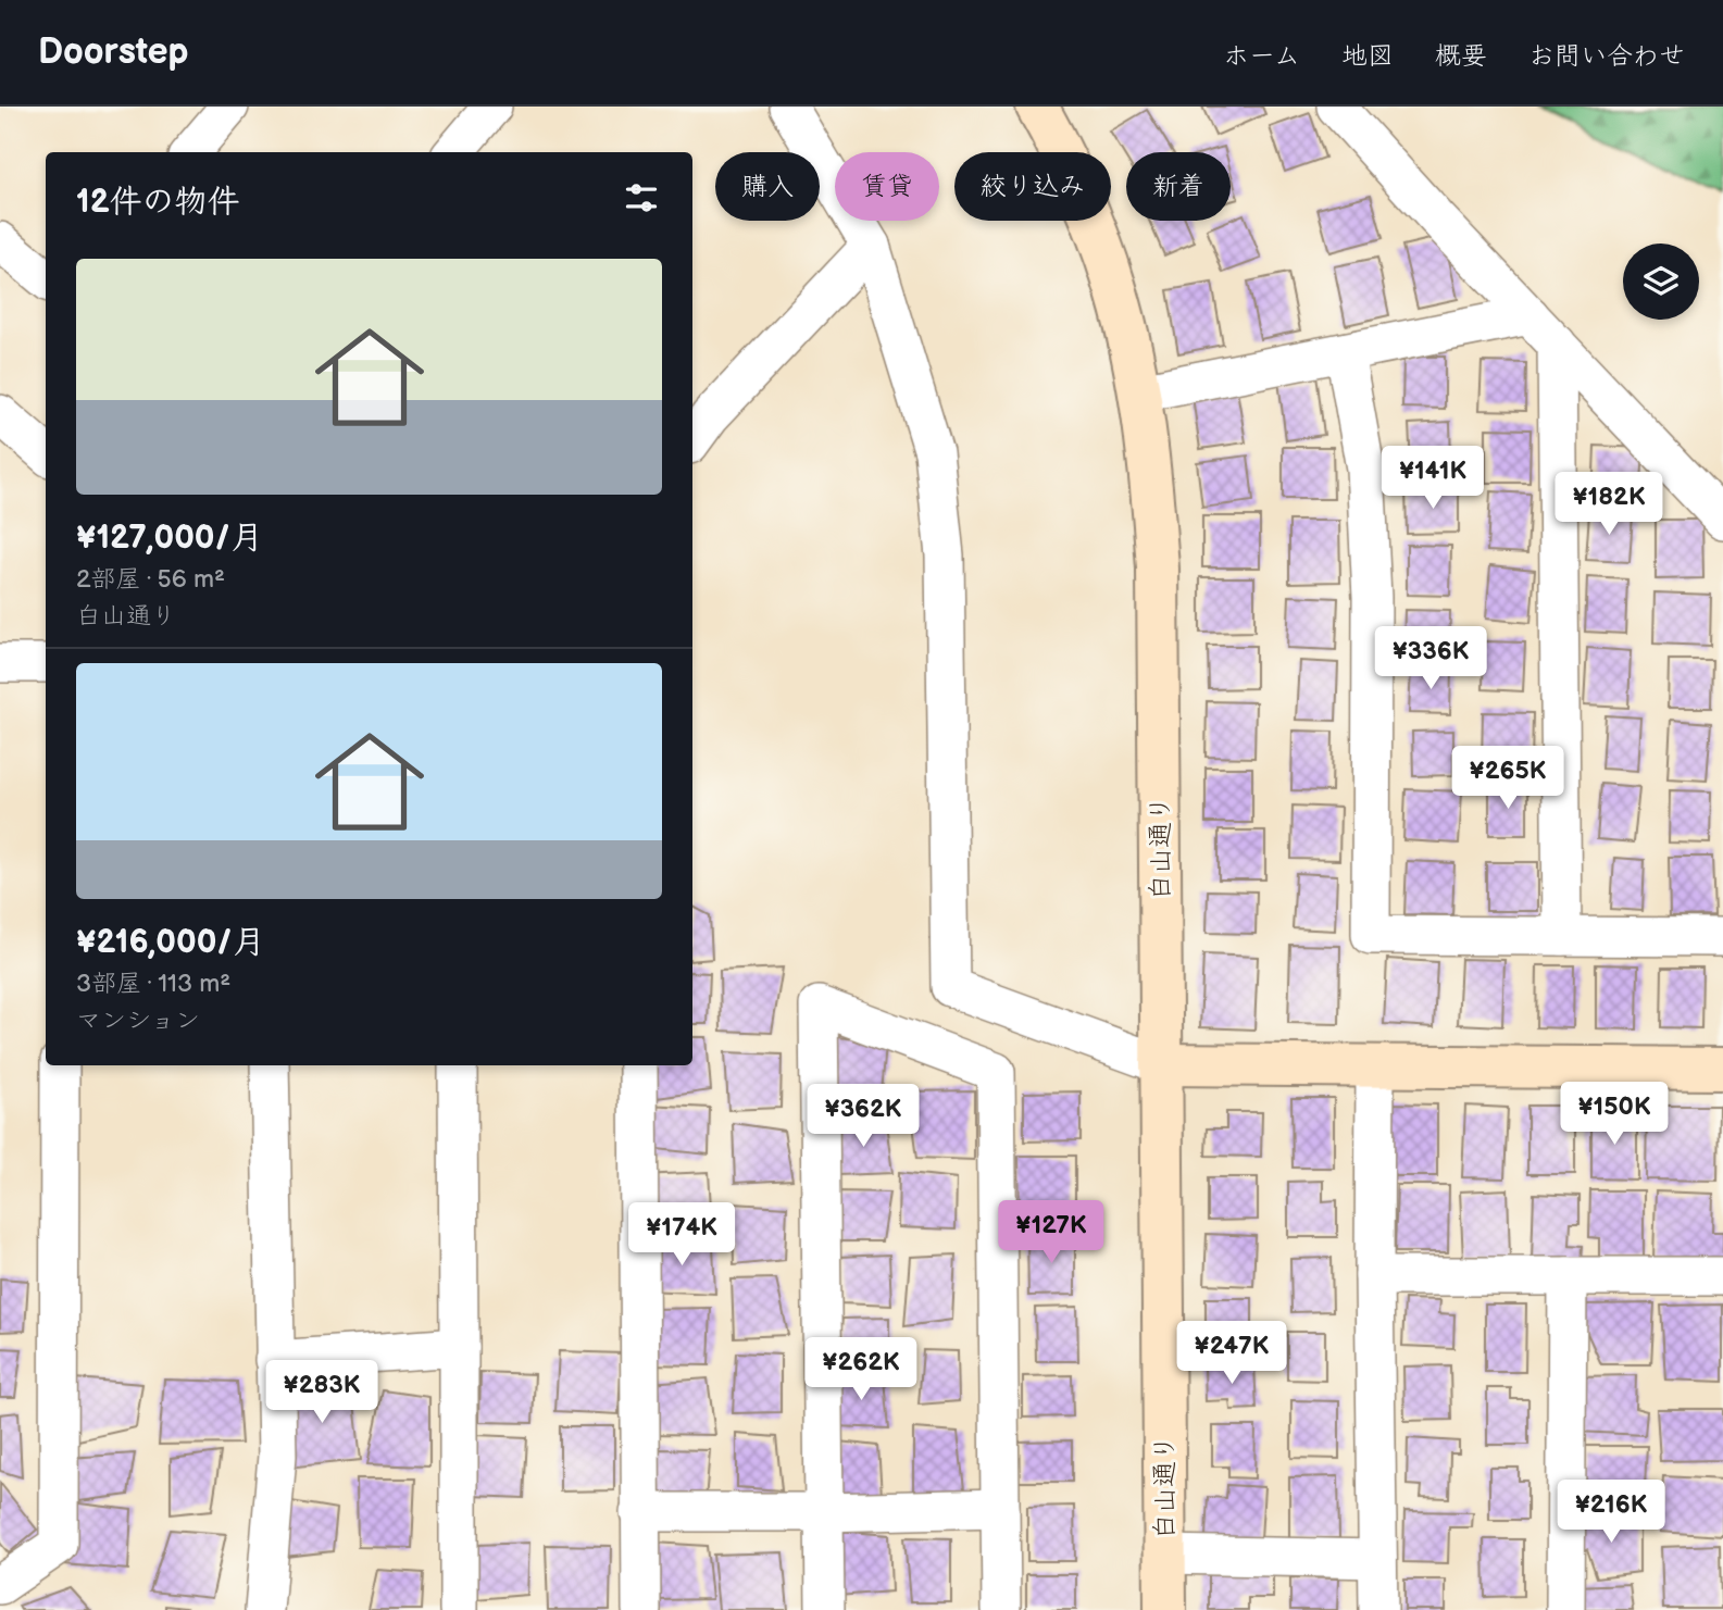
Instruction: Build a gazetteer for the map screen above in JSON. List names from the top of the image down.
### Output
{
  "streets": {
    "street": ["白山通り"]
  },
  "page": {
    "header": "Doorstep",
    "nav": [
      "ホーム",
      "地図",
      "概要",
      "お問い合わせ"
    ],
    "chip": [
      "購入",
      "賃貸",
      "絞り込み",
      "新着"
    ],
    "heading": "12件の物件",
    "list": [
      {
        "name": "¥127,000/月",
        "note": "2部屋 · 56 m² · 白山通り"
      },
      {
        "name": "¥216,000/月",
        "note": "3部屋 · 113 m² · マンション"
      }
    ],
    "price": [
      "¥141K",
      "¥182K",
      "¥336K",
      "¥265K",
      "¥150K",
      "¥362K",
      "¥127K",
      "¥174K",
      "¥247K",
      "¥262K",
      "¥283K",
      "¥216K"
    ]
  }
}
